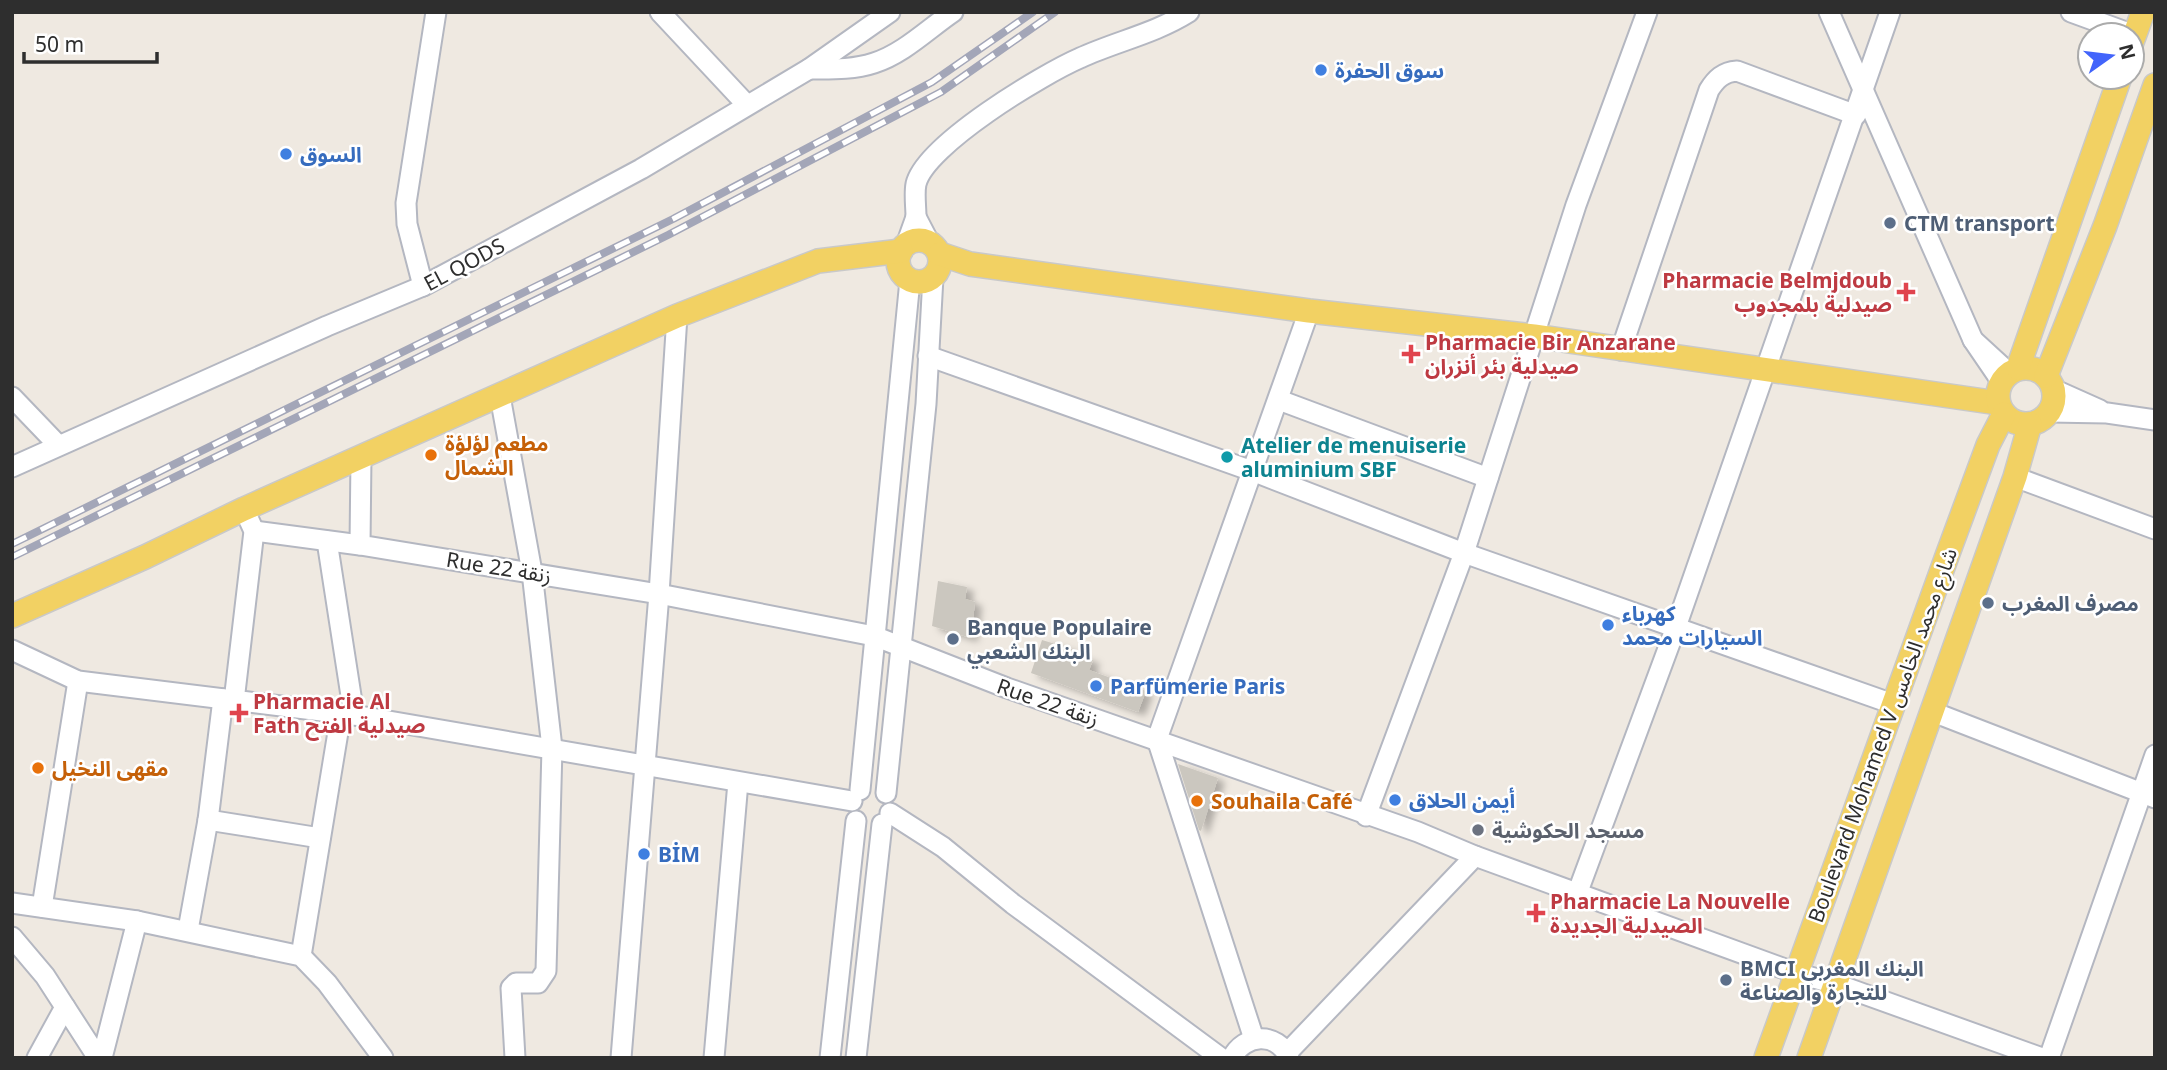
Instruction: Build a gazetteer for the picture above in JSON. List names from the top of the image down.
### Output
{
  "streets": {
    "main road": ["Boulevard Mohamed V شارع محمد الخامس"],
    "street": ["EL QODS", "Rue 22 زنقة"]
  },
  "crossings": [
    ["Rue 22 زنقة", "Boulevard Mohamed V شارع محمد الخامس"]
  ],
  "places": {
    "other": [
      "سوق الحفرة",
      "السوق",
      "CTM transport",
      "مطعم لؤلؤة الشمال",
      "Atelier de menuiserie aluminium SBF",
      "مصرف المغرب",
      "كهرباء السيارات محمد",
      "Banque Populaire البنك الشعبي",
      "Parfümerie Paris",
      "مقهى النخيل",
      "أيمن الحلاق",
      "Souhaila Café",
      "مسجد الحكوشية",
      "BİM",
      "BMCI البنك المغربي للتجارة والصناعة"
    ],
    "health": [
      "Pharmacie Belmjdoub صيدلية بلمجدوب",
      "Pharmacie Bir Anzarane صيدلية بئر أنزران",
      "Pharmacie Al Fath صيدلية الفتح",
      "Pharmacie La Nouvelle الصيدلية الجديدة"
    ]
  },
  "scale_bar": "50 m",
  "north": "right"
}
